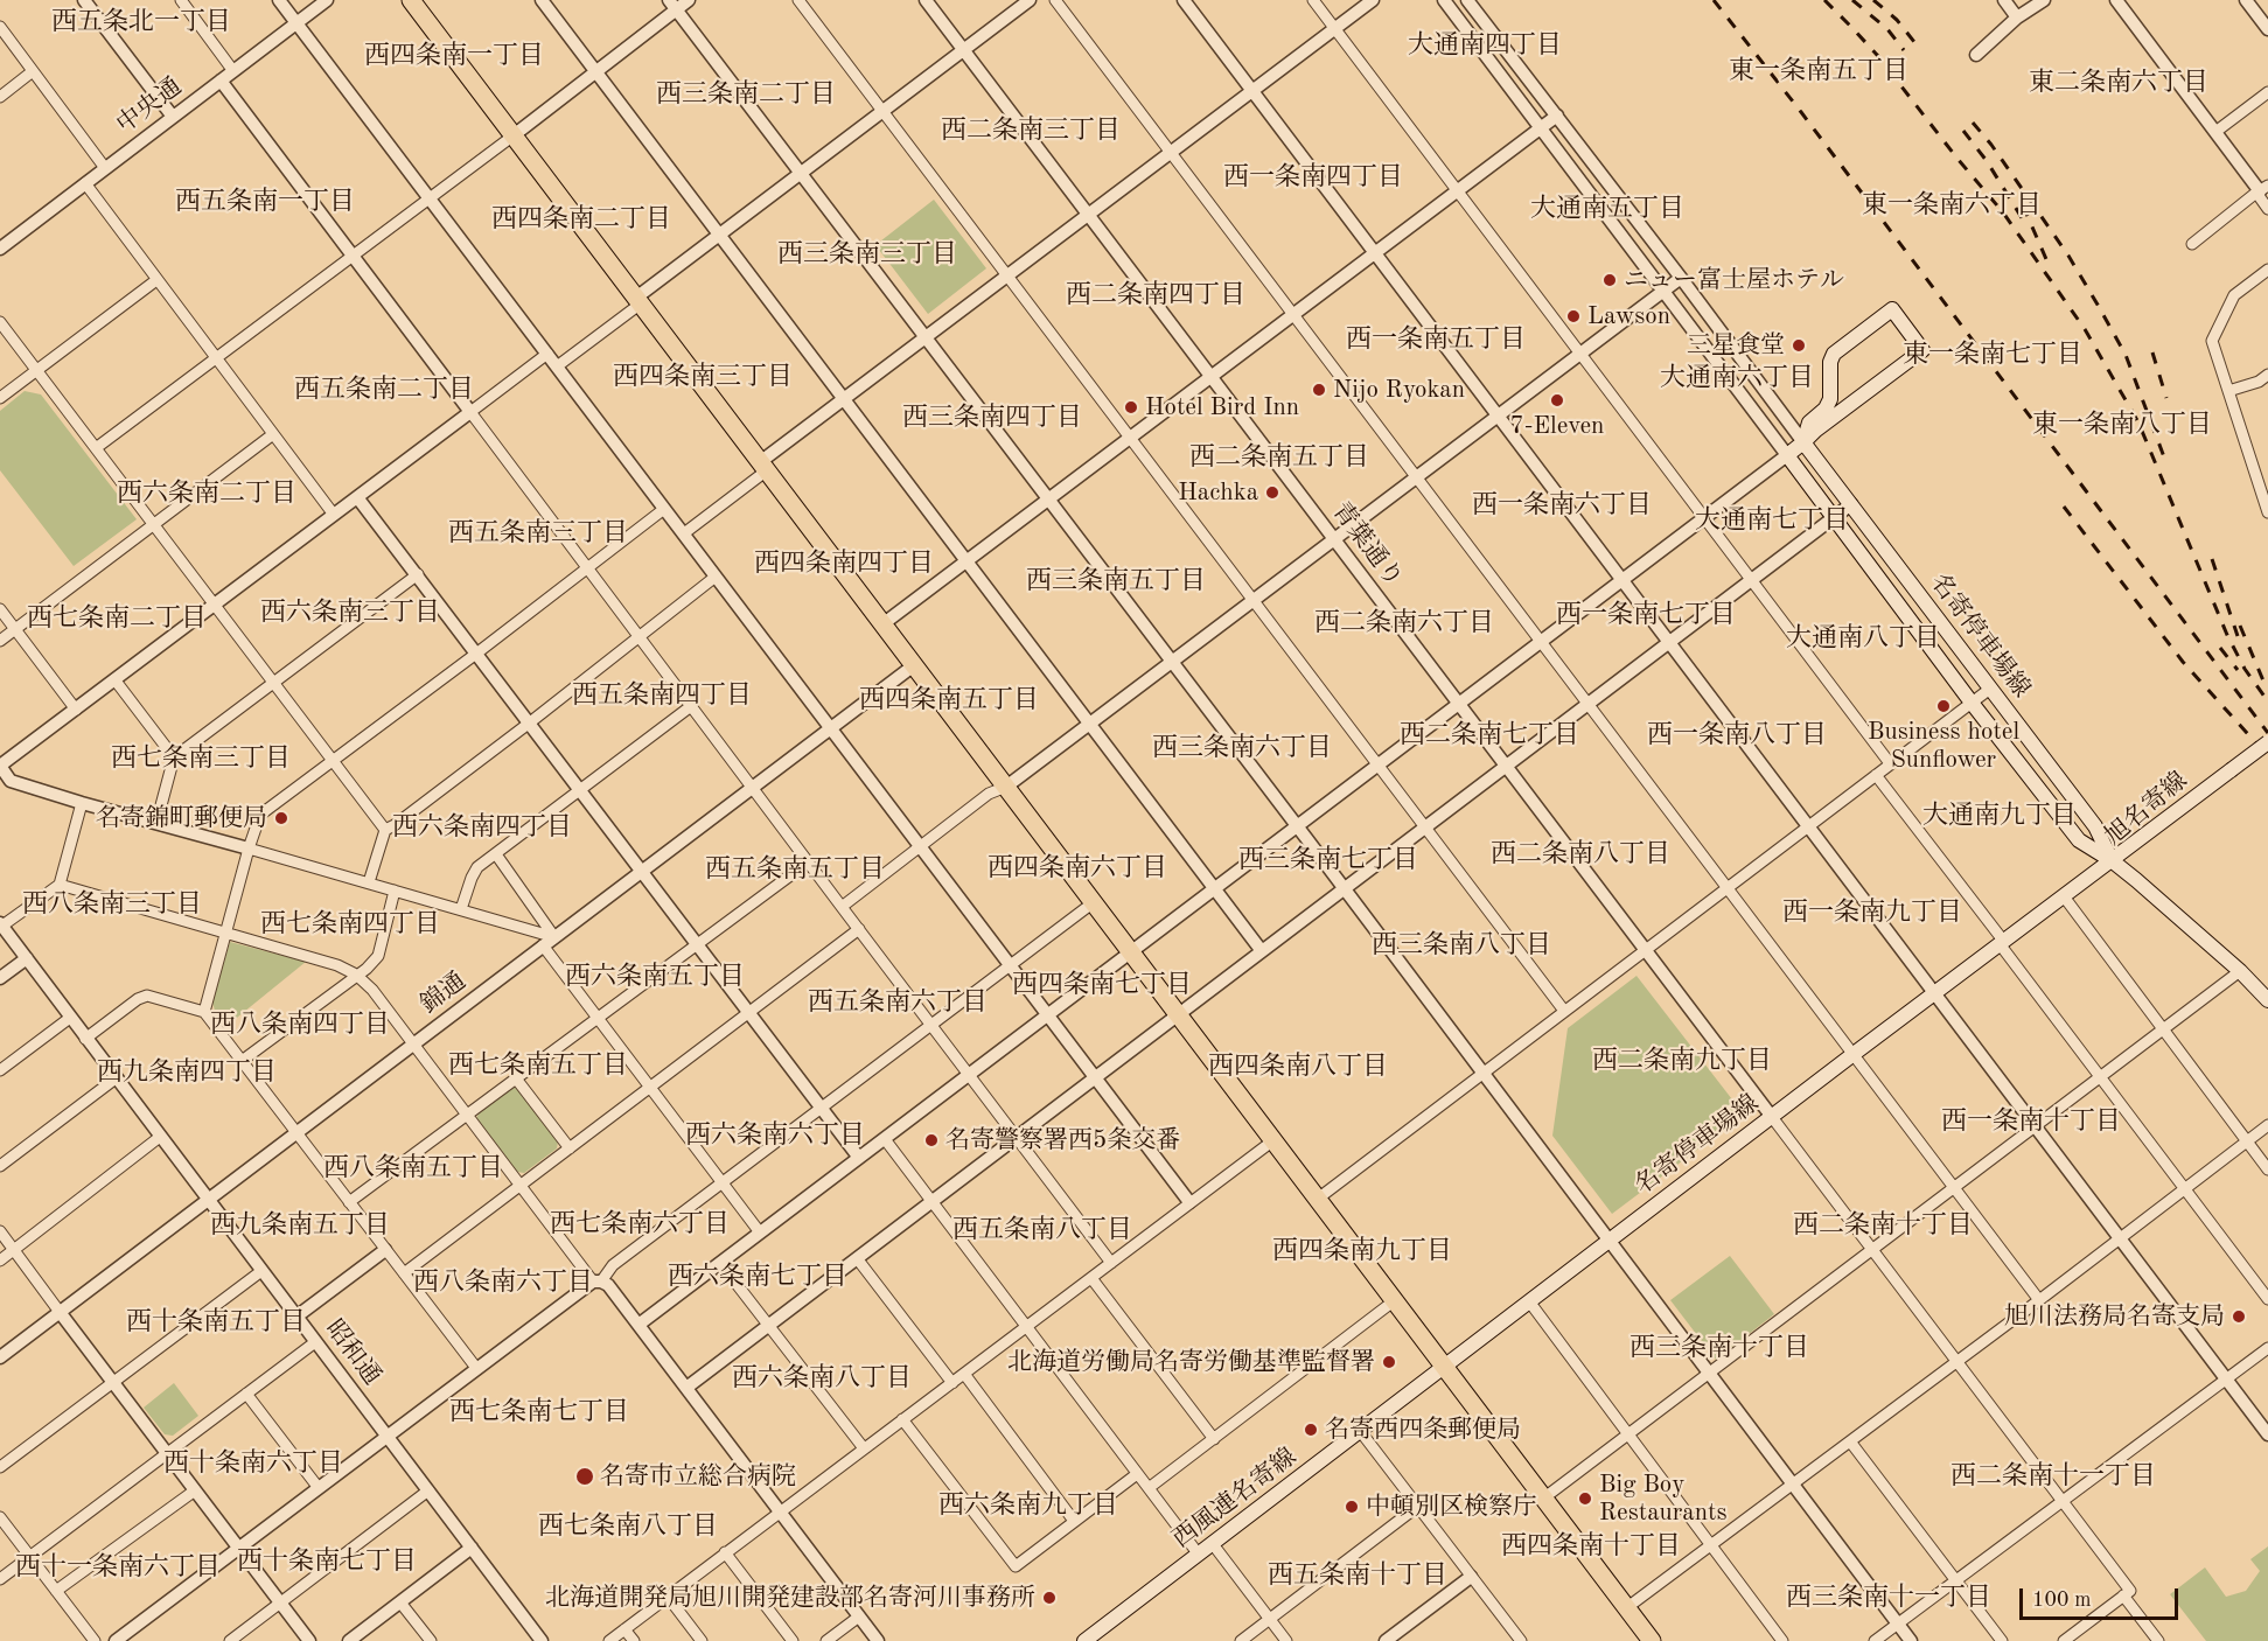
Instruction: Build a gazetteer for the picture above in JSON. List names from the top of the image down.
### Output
{
  "streets": {
    "main road": ["名寄停車場線", "旭名寄線", "西風連名寄線"],
    "street": [
      "中央通",
      "青葉通り",
      "錦通",
      "昭和通"
    ]
  },
  "crossings": [
    ["青葉通り", "名寄停車場線"],
    ["名寄停車場線", "旭名寄線"],
    ["名寄停車場線", "西風連名寄線"],
    ["錦通", "昭和通"]
  ],
  "districts": [
    "西五条北一丁目",
    "大通南四丁目",
    "西四条南一丁目",
    "東一条南五丁目",
    "東二条南六丁目",
    "西三条南二丁目",
    "西二条南三丁目",
    "西一条南四丁目",
    "西五条南一丁目",
    "東一条南六丁目",
    "大通南五丁目",
    "西四条南二丁目",
    "西三条南三丁目",
    "西二条南四丁目",
    "西一条南五丁目",
    "東一条南七丁目",
    "西四条南三丁目",
    "大通南六丁目",
    "西五条南二丁目",
    "西三条南四丁目",
    "東一条南八丁目",
    "西二条南五丁目",
    "西六条南二丁目",
    "西一条南六丁目",
    "大通南七丁目",
    "西五条南三丁目",
    "西四条南四丁目",
    "西三条南五丁目",
    "西六条南三丁目",
    "西一条南七丁目",
    "西七条南二丁目",
    "西二条南六丁目",
    "大通南八丁目",
    "西五条南四丁目",
    "西四条南五丁目",
    "西二条南七丁目",
    "西一条南八丁目",
    "西三条南六丁目",
    "西七条南三丁目",
    "大通南九丁目",
    "西六条南四丁目",
    "西二条南八丁目",
    "西三条南七丁目",
    "西四条南六丁目",
    "西五条南五丁目",
    "西八条南三丁目",
    "西一条南九丁目",
    "西七条南四丁目",
    "西三条南八丁目",
    "西六条南五丁目",
    "西四条南七丁目",
    "西五条南六丁目",
    "西八条南四丁目",
    "西二条南九丁目",
    "西七条南五丁目",
    "西四条南八丁目",
    "西九条南四丁目",
    "西一条南十丁目",
    "西六条南六丁目",
    "西八条南五丁目",
    "西七条南六丁目",
    "西九条南五丁目",
    "西二条南十丁目",
    "西五条南八丁目",
    "西四条南九丁目",
    "西六条南七丁目",
    "西八条南六丁目",
    "西十条南五丁目",
    "西三条南十丁目",
    "西六条南八丁目",
    "西七条南七丁目",
    "西十条南六丁目",
    "西二条南十一丁目",
    "西六条南九丁目",
    "西七条南八丁目",
    "西四条南十丁目",
    "西十条南七丁目",
    "西十一条南六丁目",
    "西五条南十丁目",
    "西三条南十一丁目"
  ],
  "places": [
    "ニュー富士屋ホテル",
    "Lawson",
    "三星食堂",
    "Nijo Ryokan",
    "7-Eleven",
    "Hotel Bird Inn",
    "Hachka",
    "Business hotel Sunflower",
    "名寄錦町郵便局",
    "名寄警察署西5条交番",
    "旭川法務局名寄支局",
    "北海道労働局名寄労働基準監督署",
    "名寄西四条郵便局",
    "名寄市立総合病院",
    "Big Boy Restaurants",
    "中頓別区検察庁",
    "北海道開発局旭川開発建設部名寄河川事務所"
  ],
  "scale_bar": "100 m"
}
